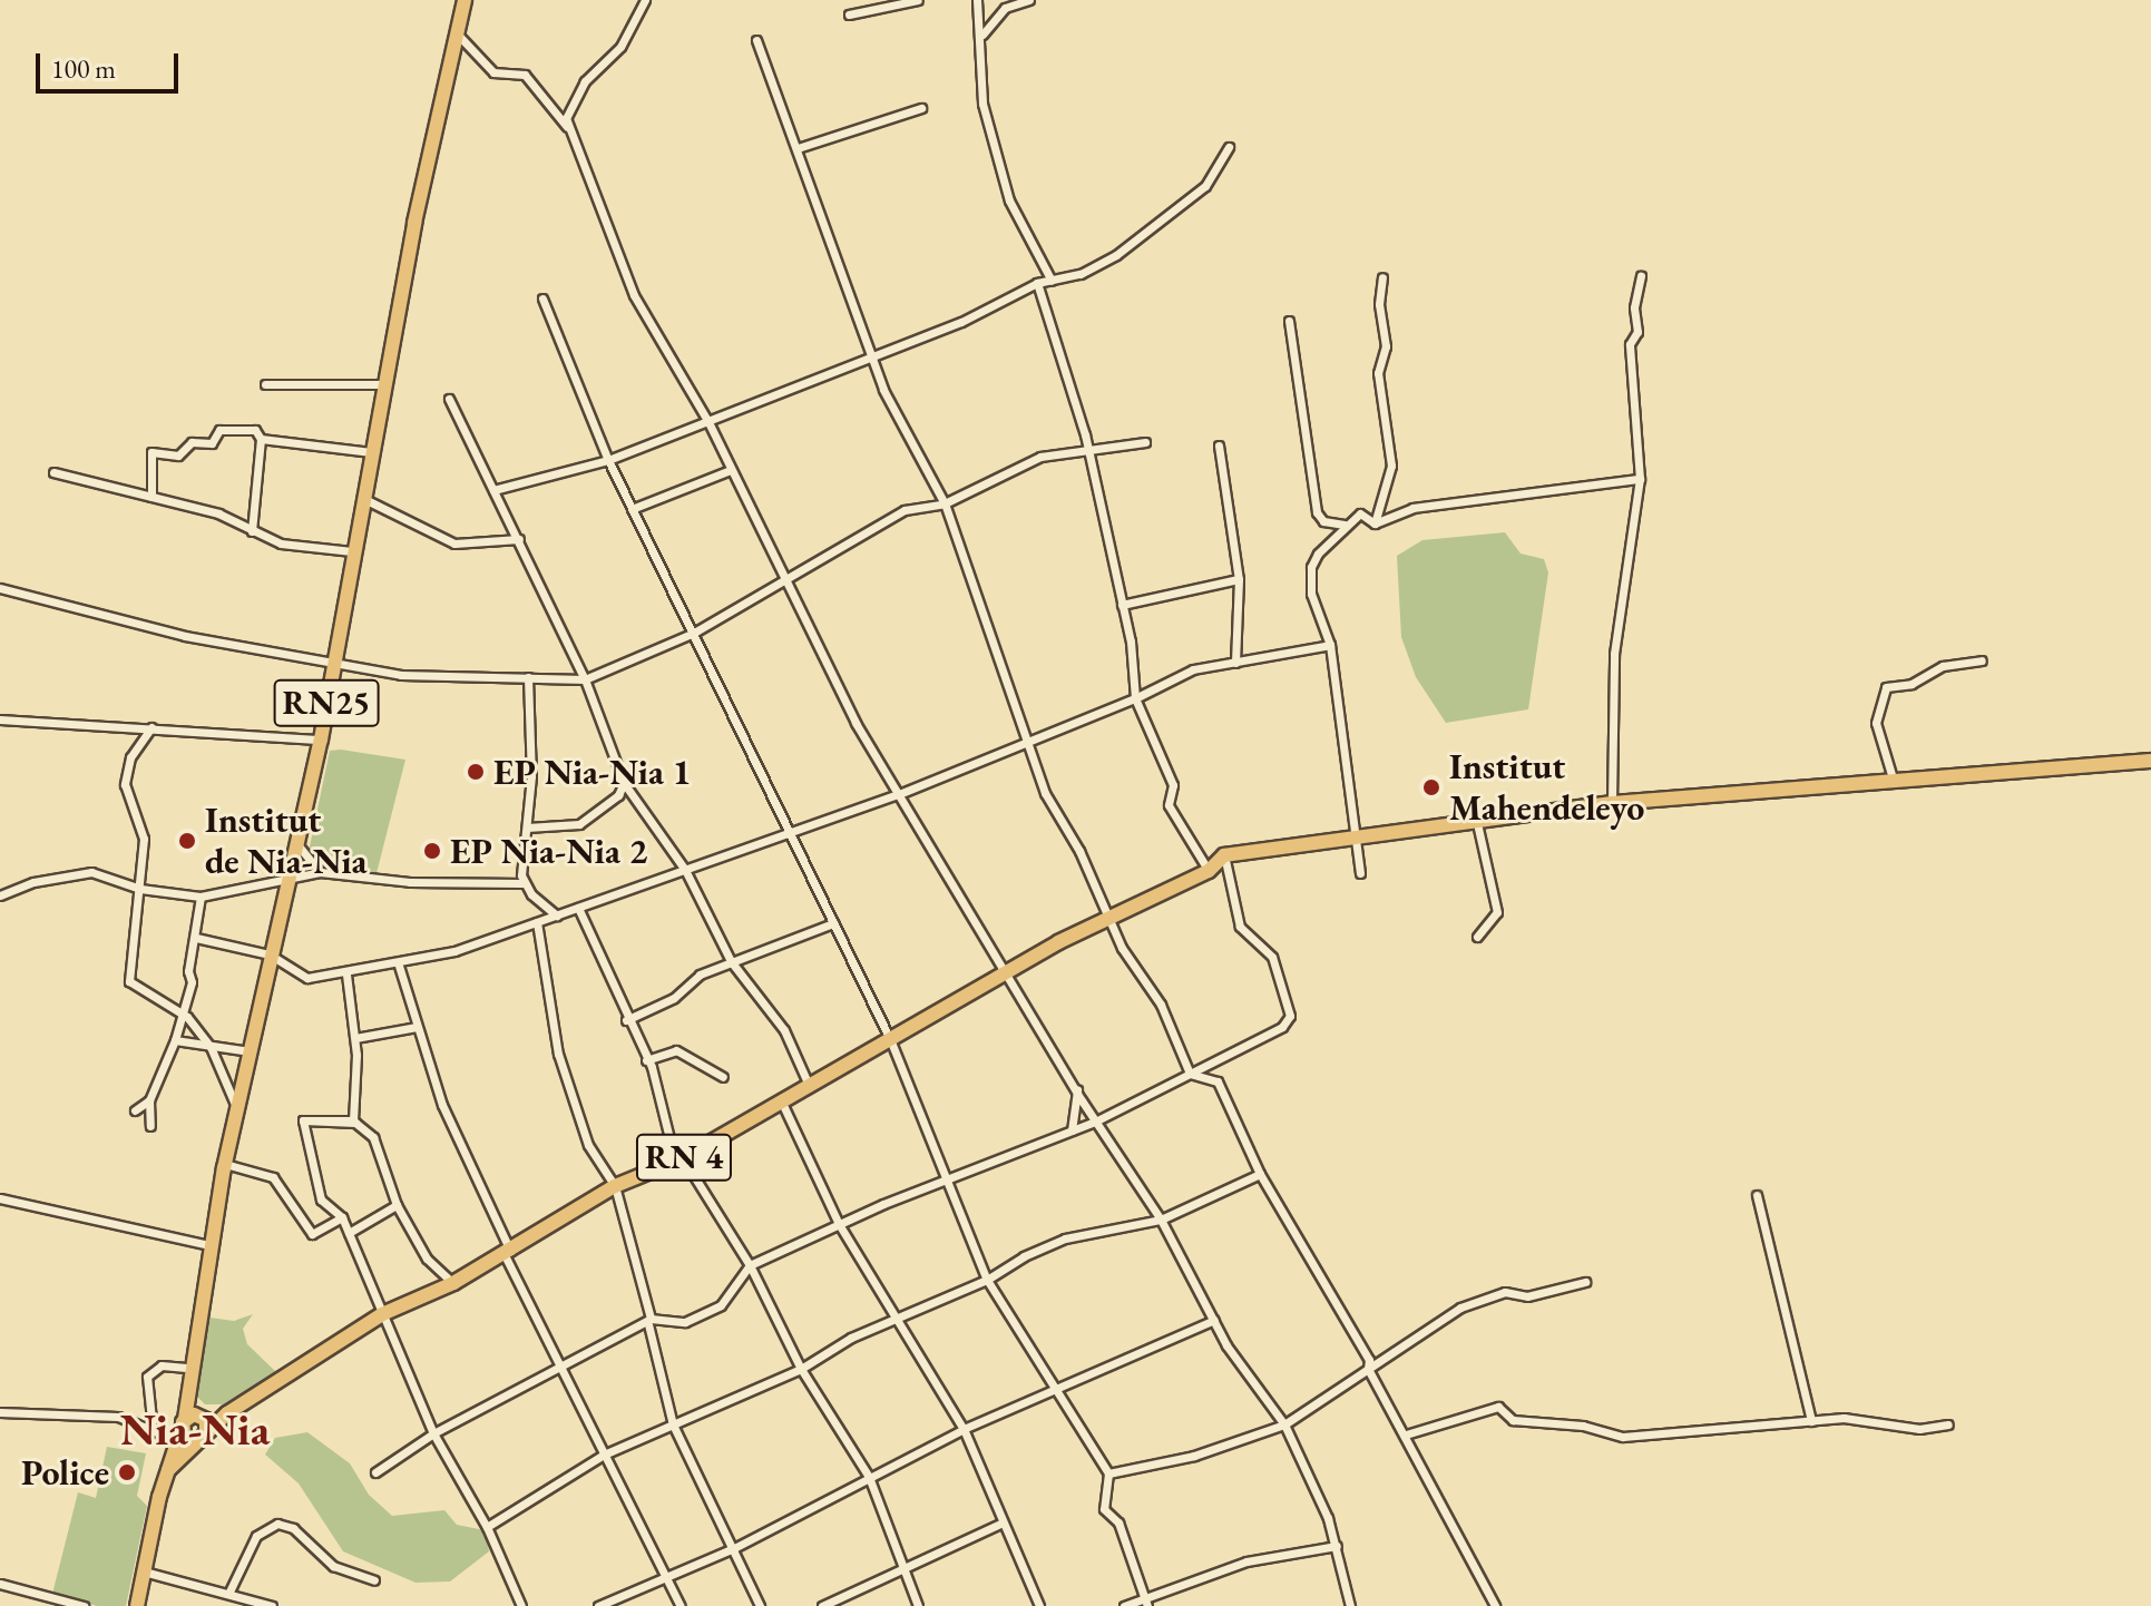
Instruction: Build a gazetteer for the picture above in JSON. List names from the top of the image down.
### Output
{
  "streets": {
    "main road": ["RN25", "RN 4"]
  },
  "districts": ["Nia-Nia"],
  "places": [
    "EP Nia-Nia 1",
    "Institut Mahendeleyo",
    "Institut de Nia-Nia",
    "EP Nia-Nia 2",
    "Police"
  ],
  "scale_bar": "100 m"
}
